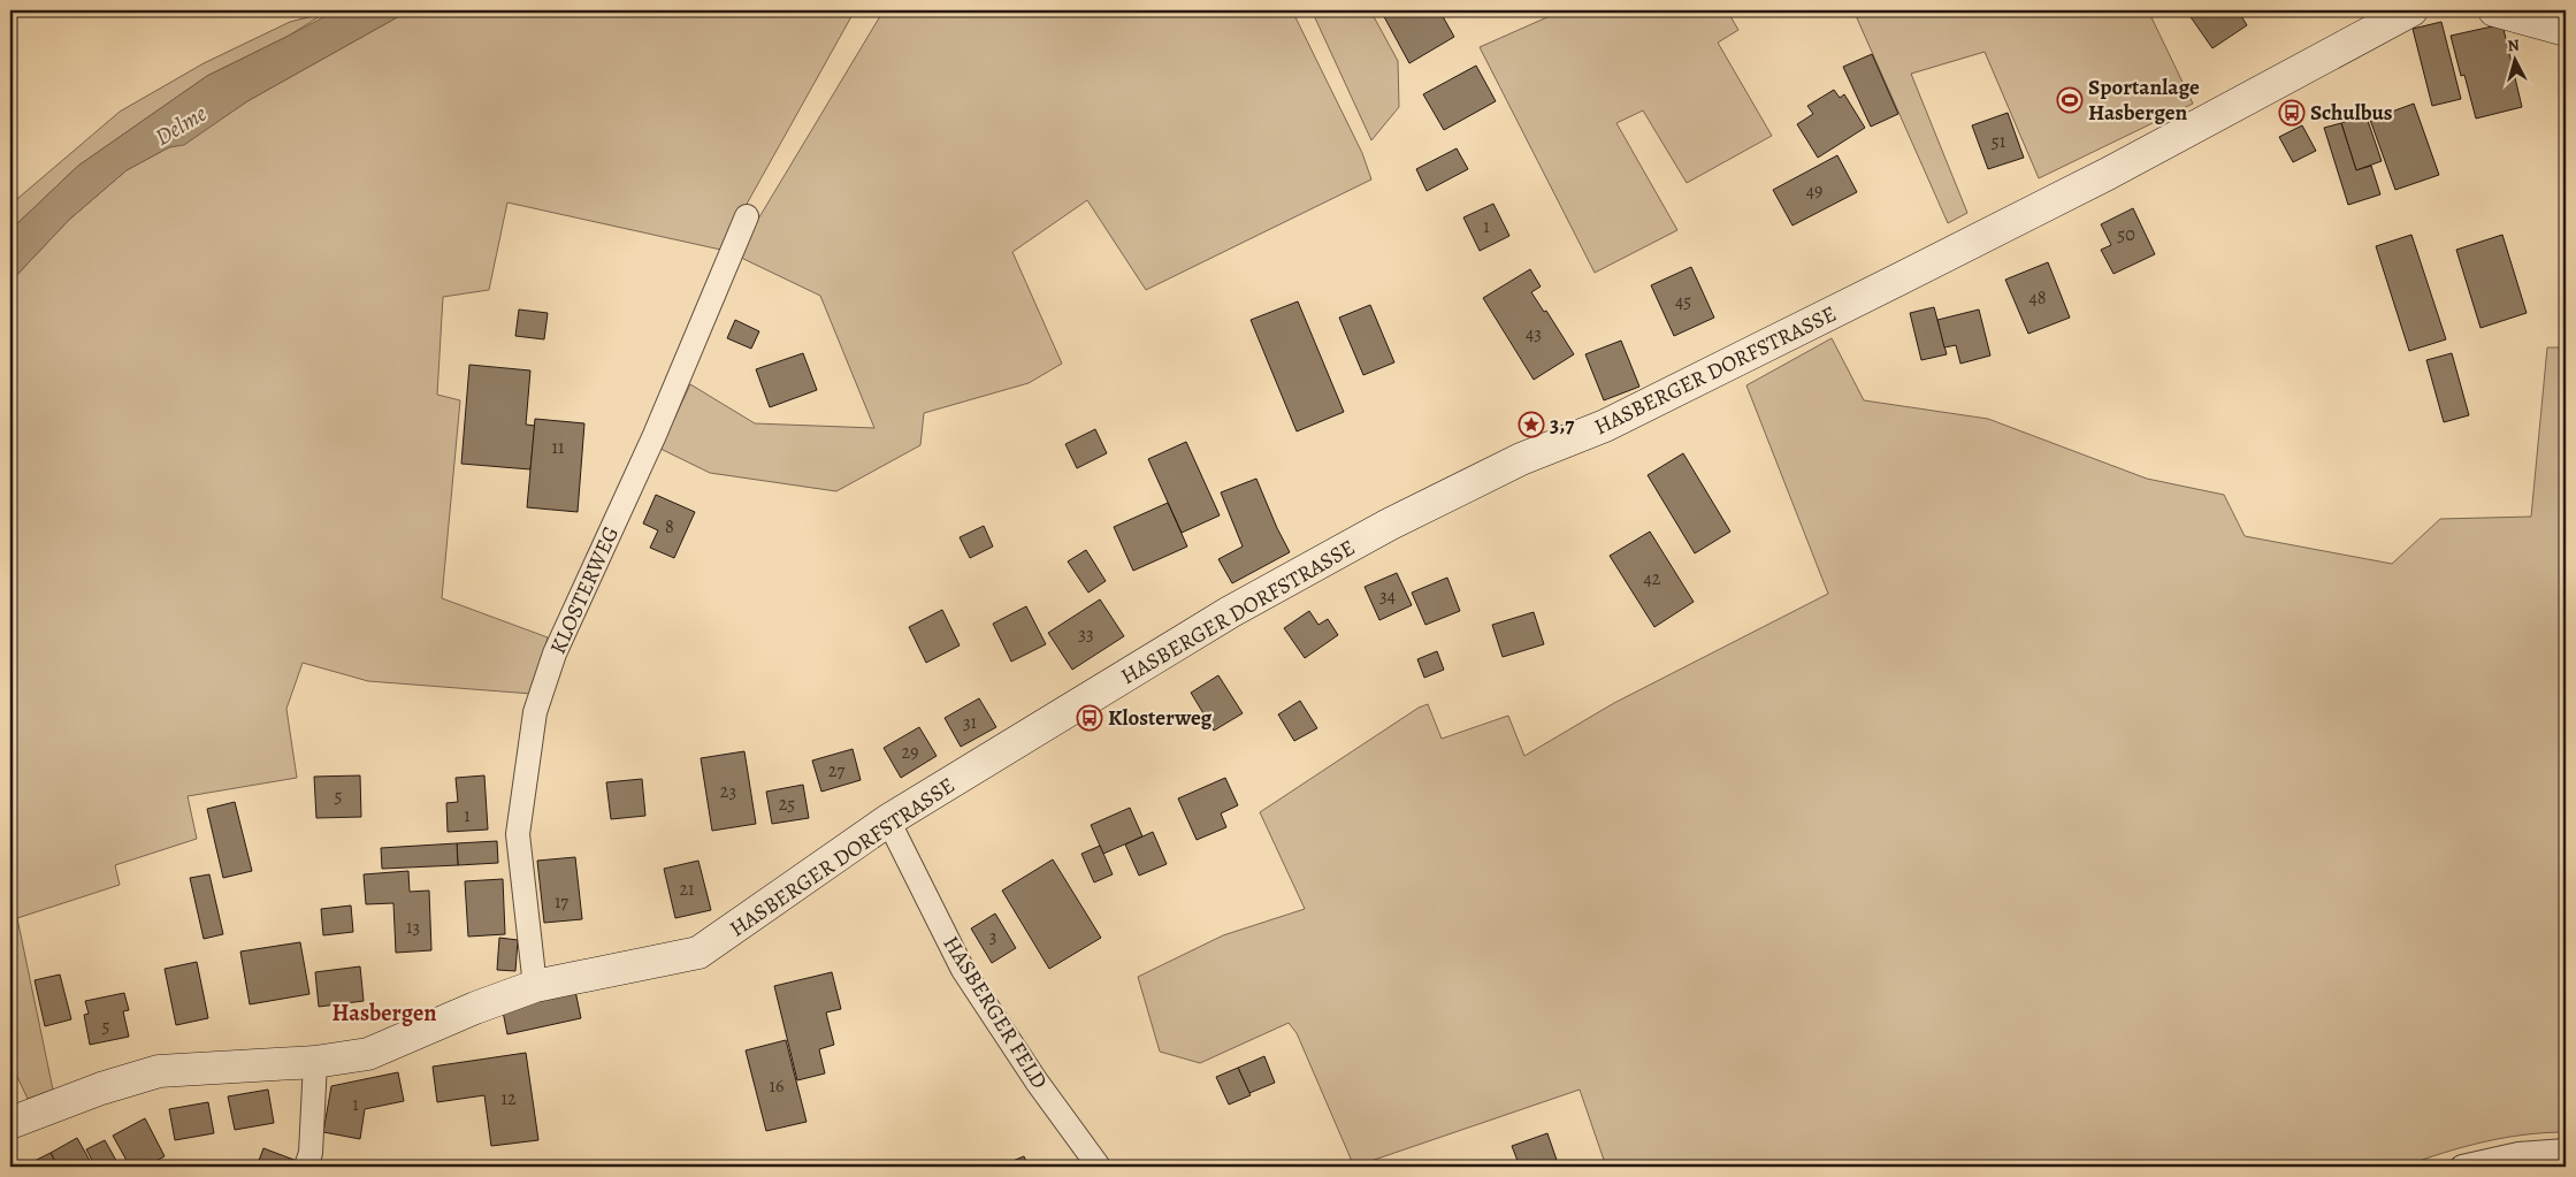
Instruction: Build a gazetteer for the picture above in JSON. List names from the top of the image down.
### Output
{
  "streets": {
    "street": ["HASBERGER DORFSTRASSE", "KLOSTERWEG", "HASBERGER FELD"]
  },
  "crossings": [
    ["HASBERGER DORFSTRASSE", "KLOSTERWEG"],
    ["HASBERGER DORFSTRASSE", "HASBERGER FELD"]
  ],
  "districts": ["Hasbergen"],
  "water": ["Delme"],
  "places": {
    "sports": ["Sportanlage Hasbergen"],
    "bus stop": ["Schulbus", "Klosterweg"],
    "place": ["3,7"]
  },
  "house_numbers": [
    "51",
    "49",
    "1",
    "50",
    "48",
    "45",
    "43",
    "11",
    "8",
    "42",
    "34",
    "33",
    "31",
    "29",
    "27",
    "23",
    "5",
    "25",
    "1",
    "21",
    "17",
    "13",
    "3",
    "5",
    "16",
    "12",
    "1"
  ],
  "north": "top"
}
